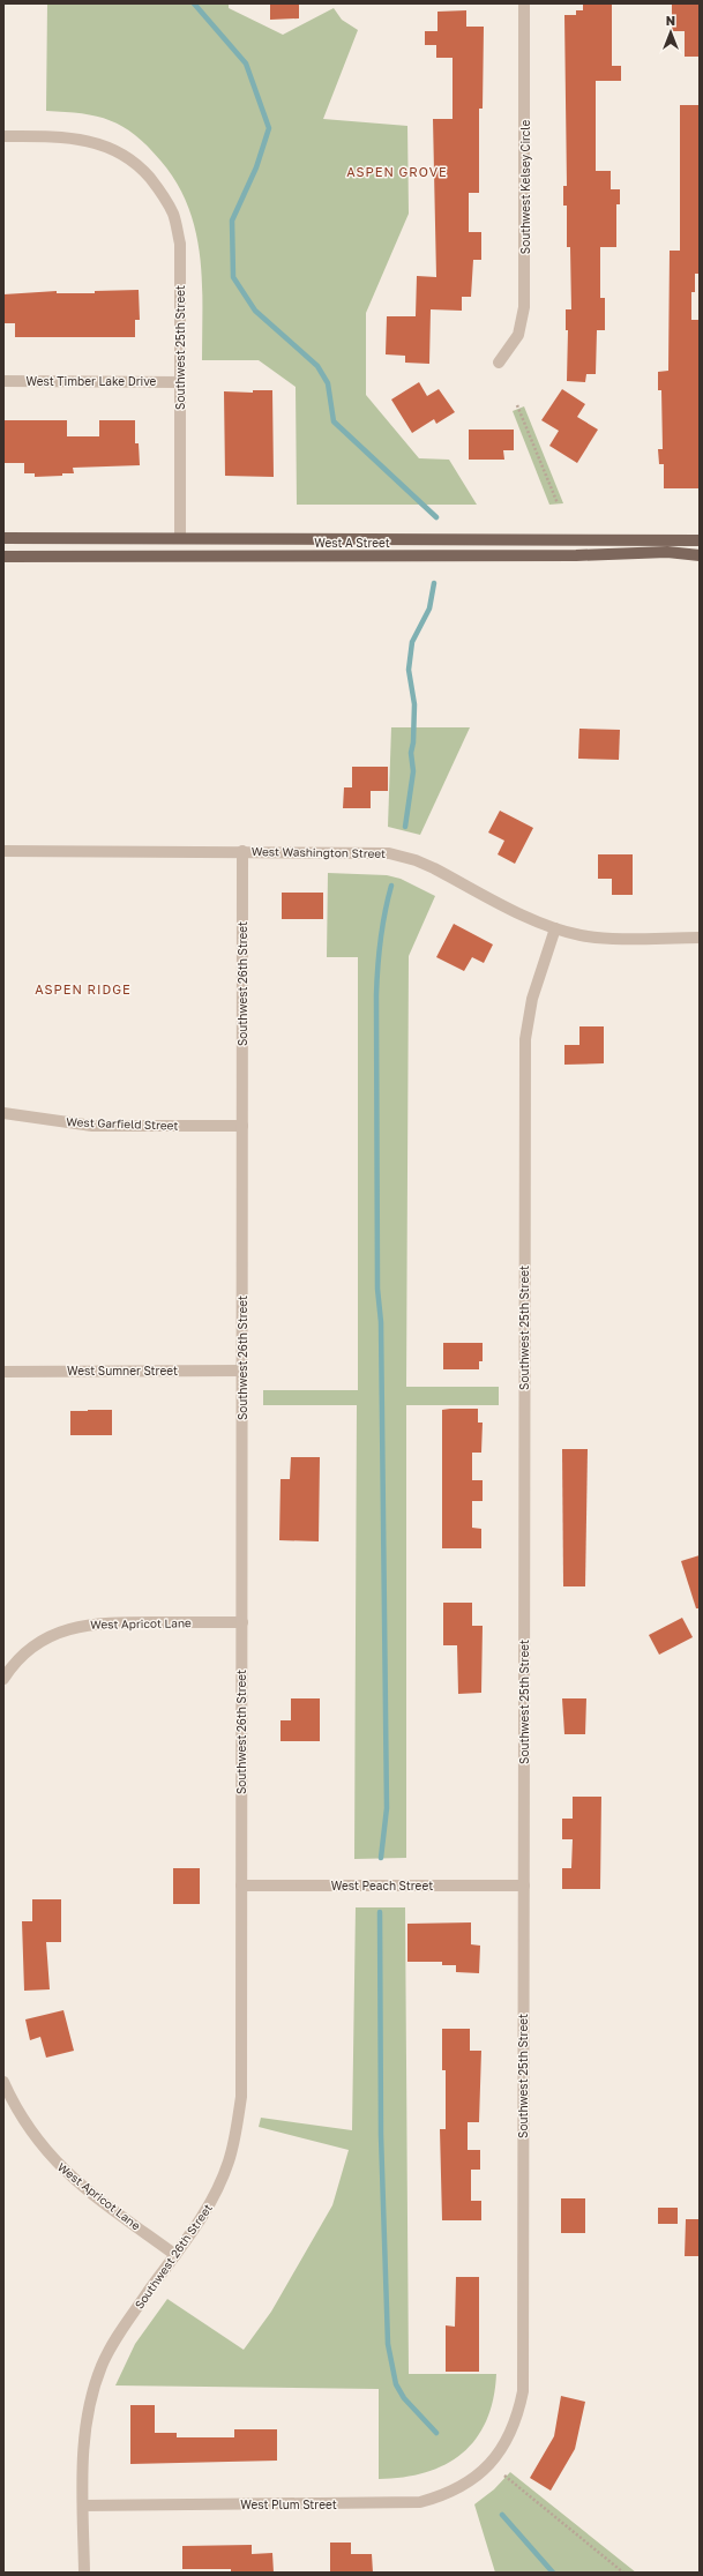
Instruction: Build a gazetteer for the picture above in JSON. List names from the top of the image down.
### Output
{
  "streets": {
    "main road": ["West A Street"],
    "street": [
      "Southwest Kelsey Circle",
      "Southwest 25th Street",
      "West Timber Lake Drive",
      "West Washington Street",
      "Southwest 26th Street",
      "West Garfield Street",
      "West Sumner Street",
      "West Apricot Lane",
      "West Peach Street",
      "West Plum Street"
    ]
  },
  "crossings": [
    ["Southwest 25th Street", "West Timber Lake Drive"],
    ["Southwest 25th Street", "West A Street"],
    ["Southwest 25th Street", "West Washington Street"],
    ["Southwest 25th Street", "West Peach Street"],
    ["Southwest 25th Street", "West Plum Street"],
    ["West Washington Street", "Southwest 26th Street"],
    ["Southwest 26th Street", "West Garfield Street"],
    ["Southwest 26th Street", "West Sumner Street"],
    ["Southwest 26th Street", "West Apricot Lane"],
    ["Southwest 26th Street", "West Peach Street"],
    ["Southwest 26th Street", "West Plum Street"]
  ],
  "districts": ["ASPEN GROVE", "ASPEN RIDGE"],
  "north": "top"
}
